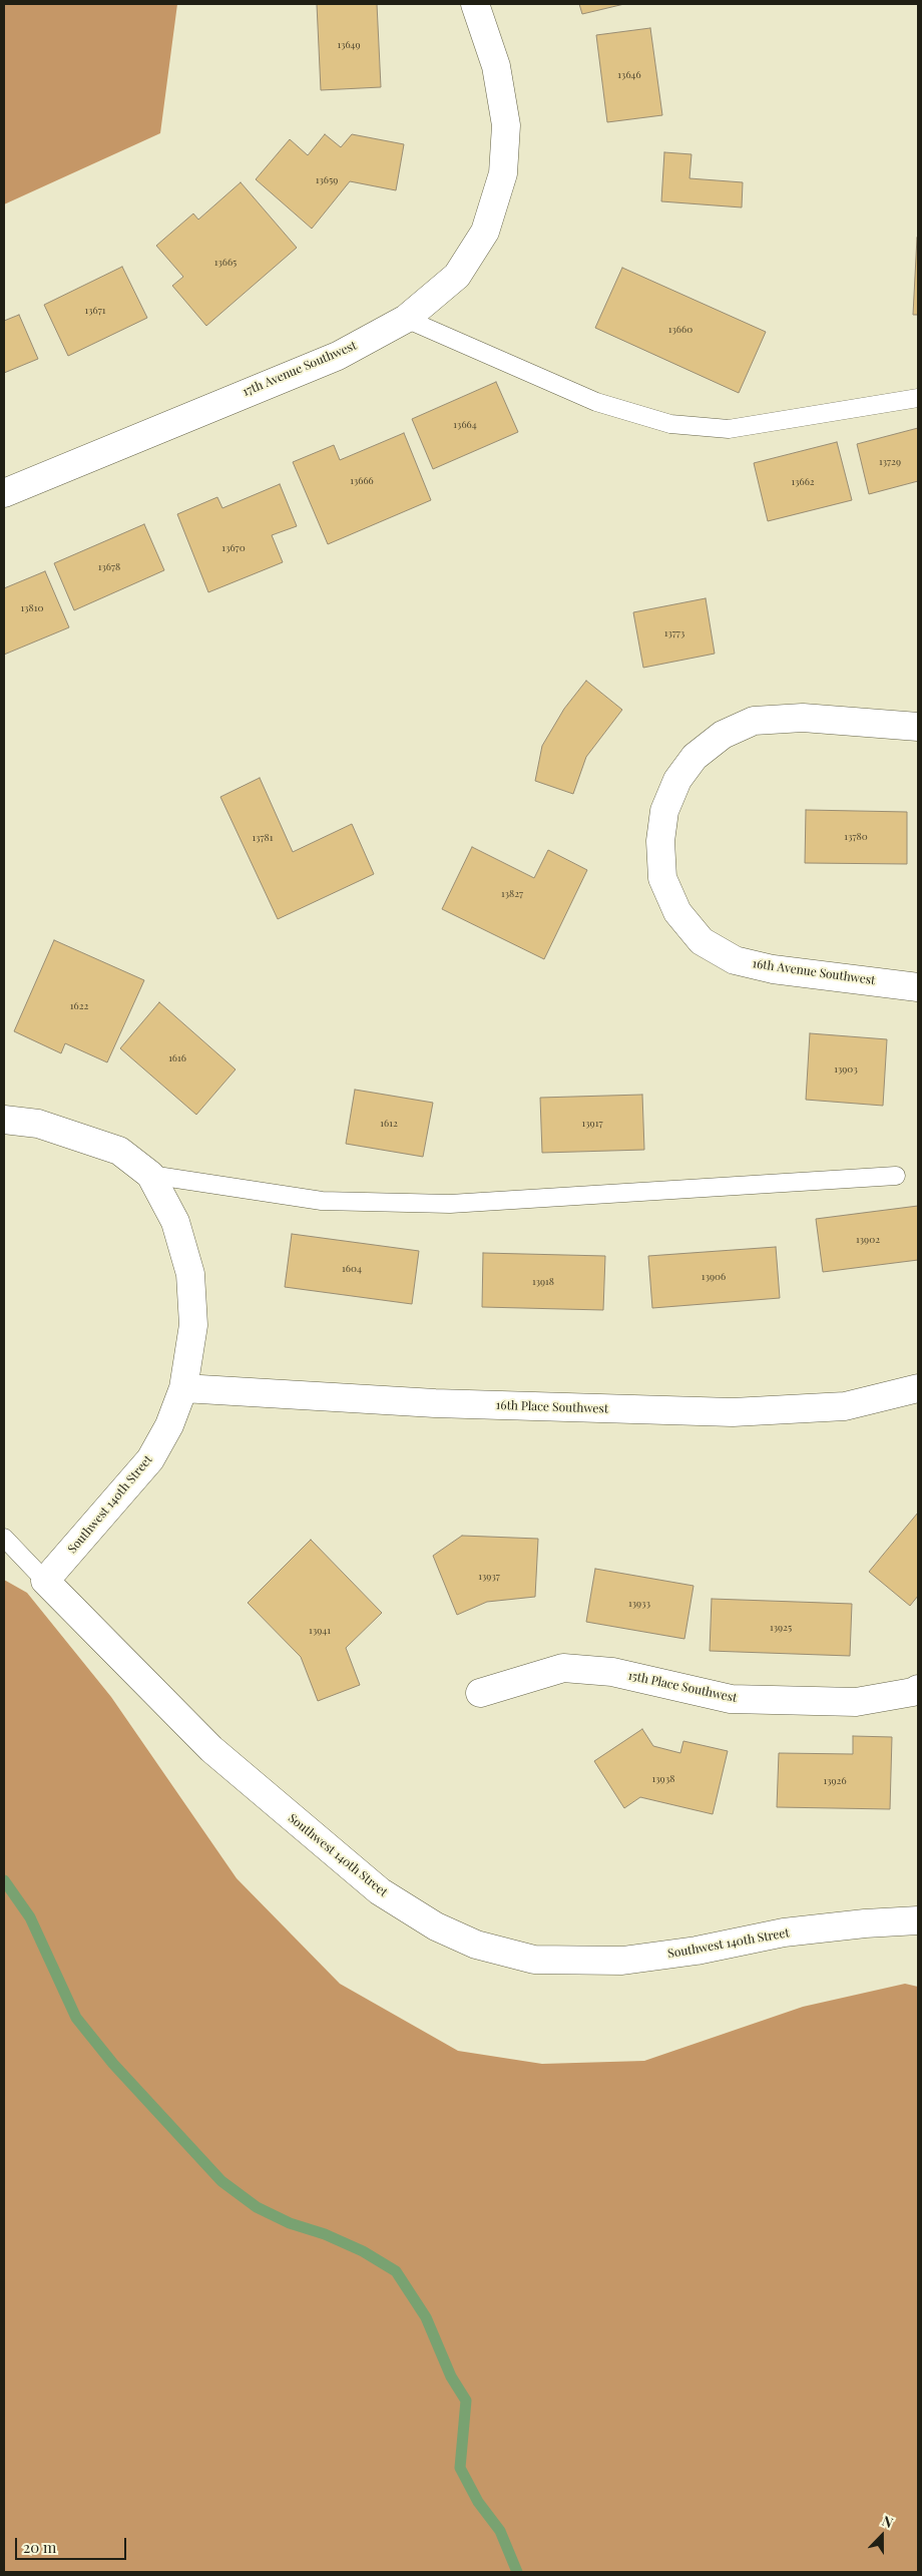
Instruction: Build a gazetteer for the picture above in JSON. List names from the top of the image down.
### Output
{
  "streets": {
    "street": [
      "17th Avenue Southwest",
      "16th Avenue Southwest",
      "16th Place Southwest",
      "Southwest 140th Street",
      "15th Place Southwest"
    ]
  },
  "crossings": [
    ["16th Place Southwest", "Southwest 140th Street"]
  ],
  "house_numbers": [
    "13649",
    "13646",
    "13659",
    "13665",
    "13671",
    "13660",
    "13664",
    "13729",
    "13666",
    "13662",
    "13670",
    "13678",
    "13810",
    "13773",
    "13780",
    "13781",
    "13827",
    "1622",
    "1616",
    "13903",
    "1612",
    "13917",
    "13902",
    "1604",
    "13906",
    "13918",
    "13937",
    "13933",
    "13925",
    "13941",
    "13938",
    "13926"
  ],
  "scale_bar": "20 m",
  "north": "top"
}
